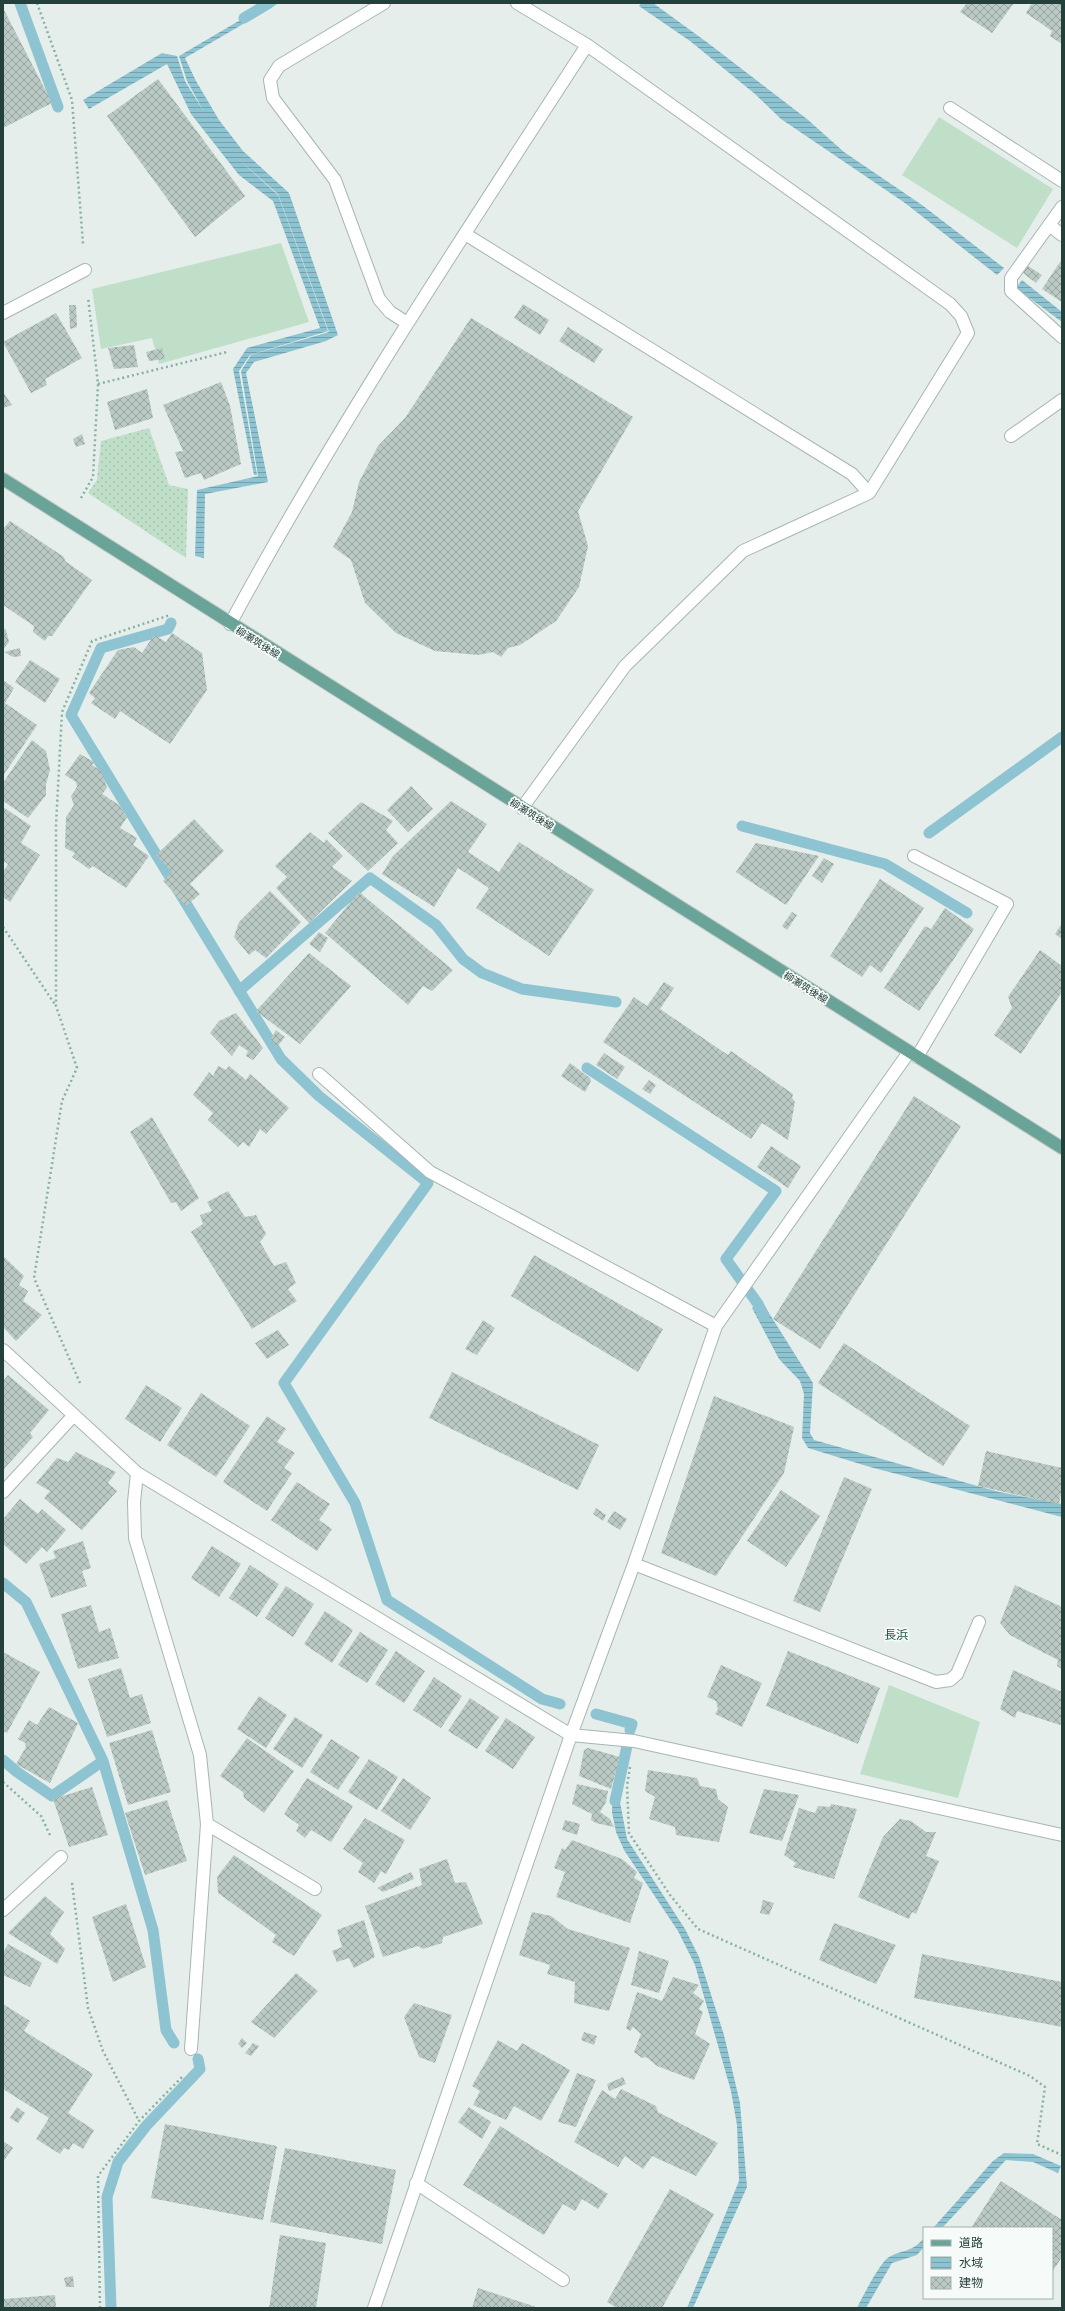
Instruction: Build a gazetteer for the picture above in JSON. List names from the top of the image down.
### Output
{
  "streets": {
    "main road": ["柳瀬筑後線"]
  },
  "districts": ["長浜"],
  "legend": ["道路", "水域", "建物"]
}
